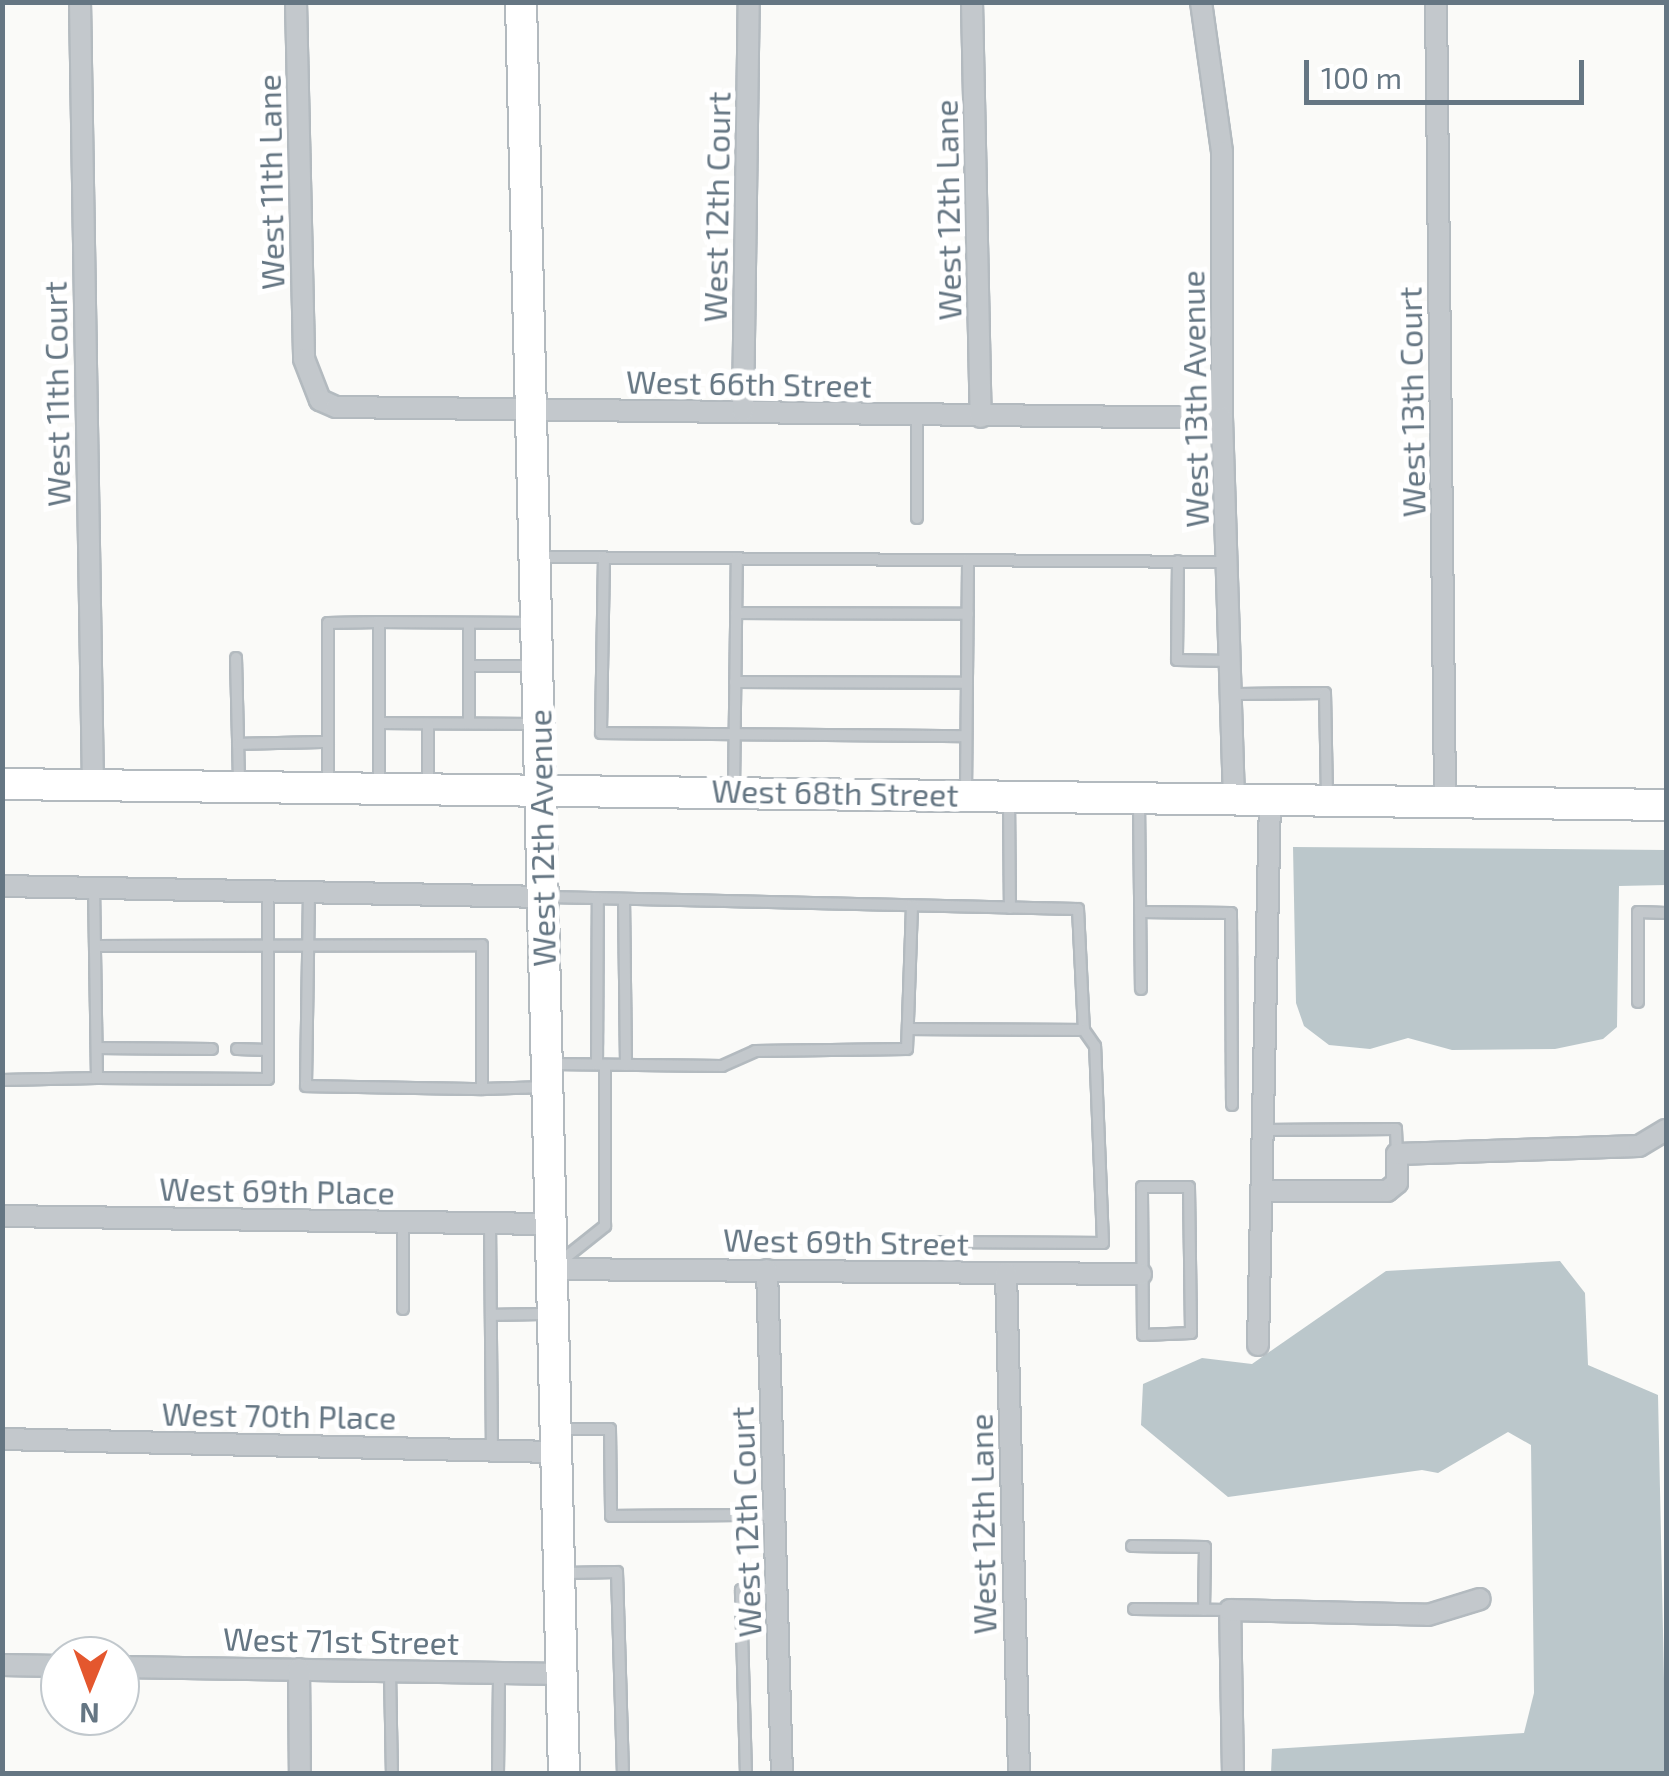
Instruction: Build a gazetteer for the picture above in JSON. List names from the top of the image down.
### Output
{
  "streets": {
    "main road": ["West 68th Street", "West 12th Avenue"],
    "street": [
      "West 11th Lane",
      "West 12th Court",
      "West 12th Lane",
      "West 66th Street",
      "West 11th Court",
      "West 13th Avenue",
      "West 13th Court",
      "West 69th Place",
      "West 69th Street",
      "West 70th Place",
      "West 71st Street"
    ]
  },
  "crossings": [
    ["West 11th Lane", "West 66th Street"],
    ["West 12th Court", "West 66th Street"],
    ["West 12th Court", "West 69th Street"],
    ["West 12th Lane", "West 66th Street"],
    ["West 12th Lane", "West 69th Street"],
    ["West 66th Street", "West 13th Avenue"],
    ["West 66th Street", "West 12th Avenue"],
    ["West 11th Court", "West 68th Street"],
    ["West 13th Avenue", "West 68th Street"],
    ["West 13th Court", "West 68th Street"],
    ["West 68th Street", "West 12th Avenue"],
    ["West 12th Avenue", "West 69th Place"],
    ["West 12th Avenue", "West 69th Street"],
    ["West 12th Avenue", "West 70th Place"],
    ["West 12th Avenue", "West 71st Street"]
  ],
  "scale_bar": "100 m",
  "north": "bottom"
}
